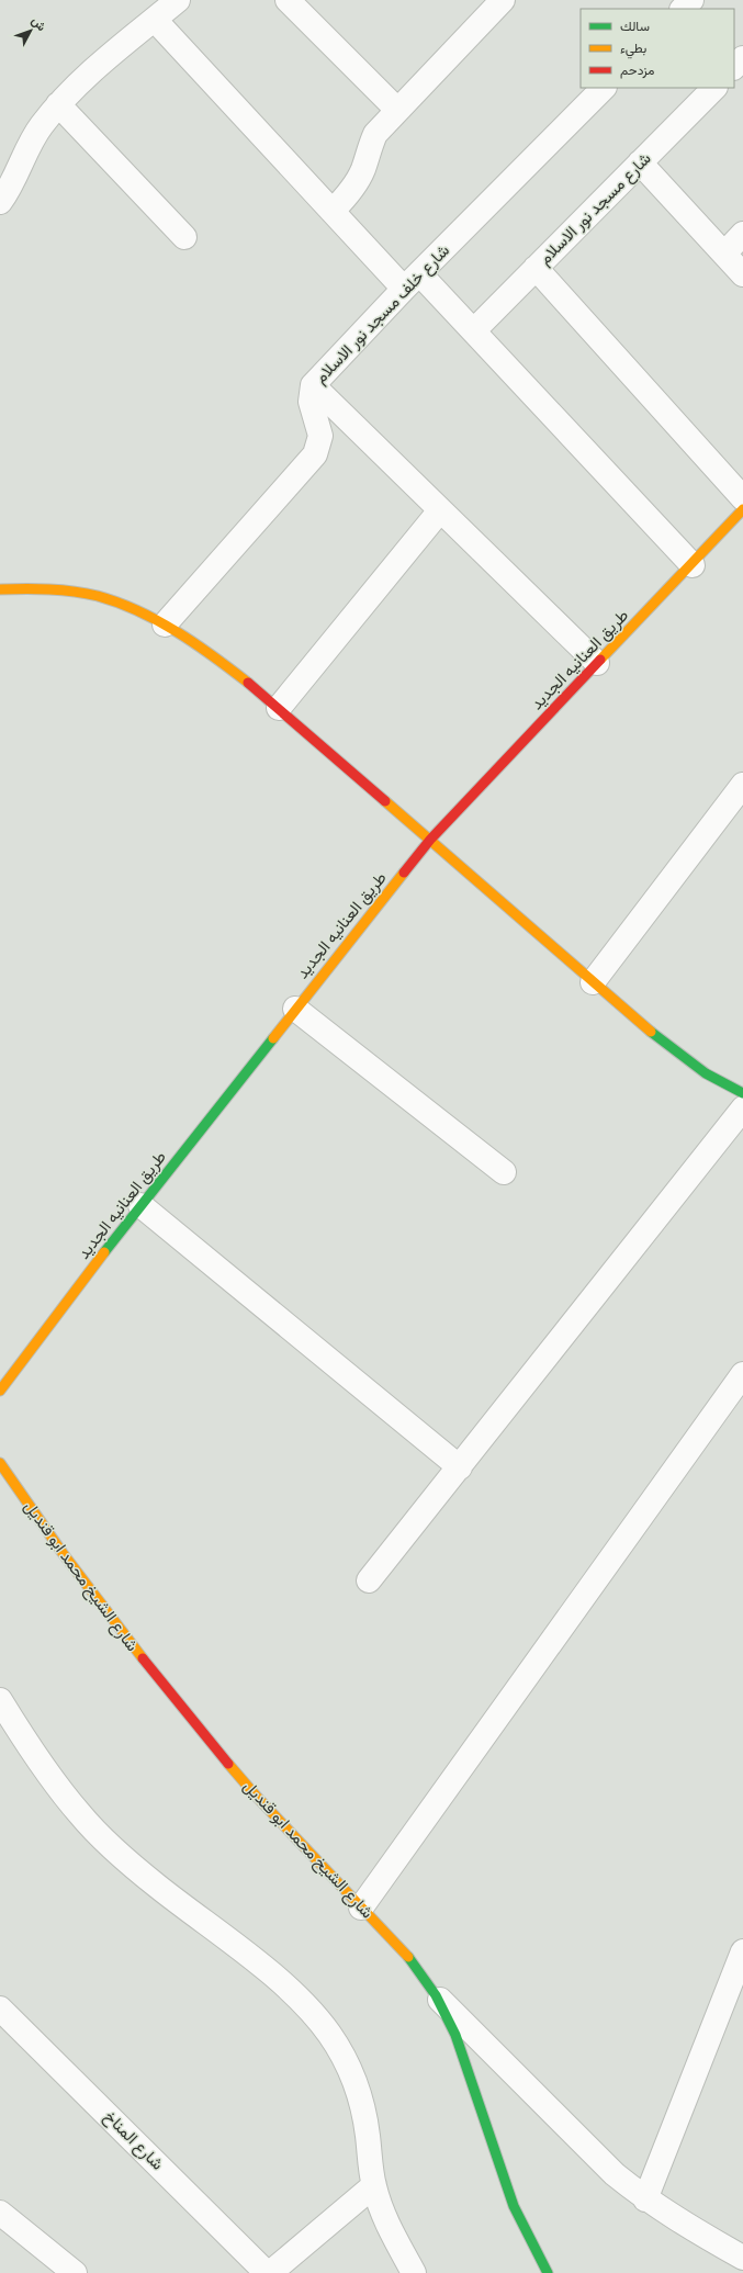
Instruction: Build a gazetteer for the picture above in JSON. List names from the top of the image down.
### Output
{
  "streets": {
    "street": [
      "شارع مسجد نور الاسلام",
      "شارع خلف مسجد نور الاسلام",
      "طريق العنانيه الجديد",
      "شارع الشيخ محمد ابو قنديل",
      "شارع المناخ"
    ]
  },
  "legend": ["سالك", "بطيء", "مزدحم"],
  "north": "top right"
}
